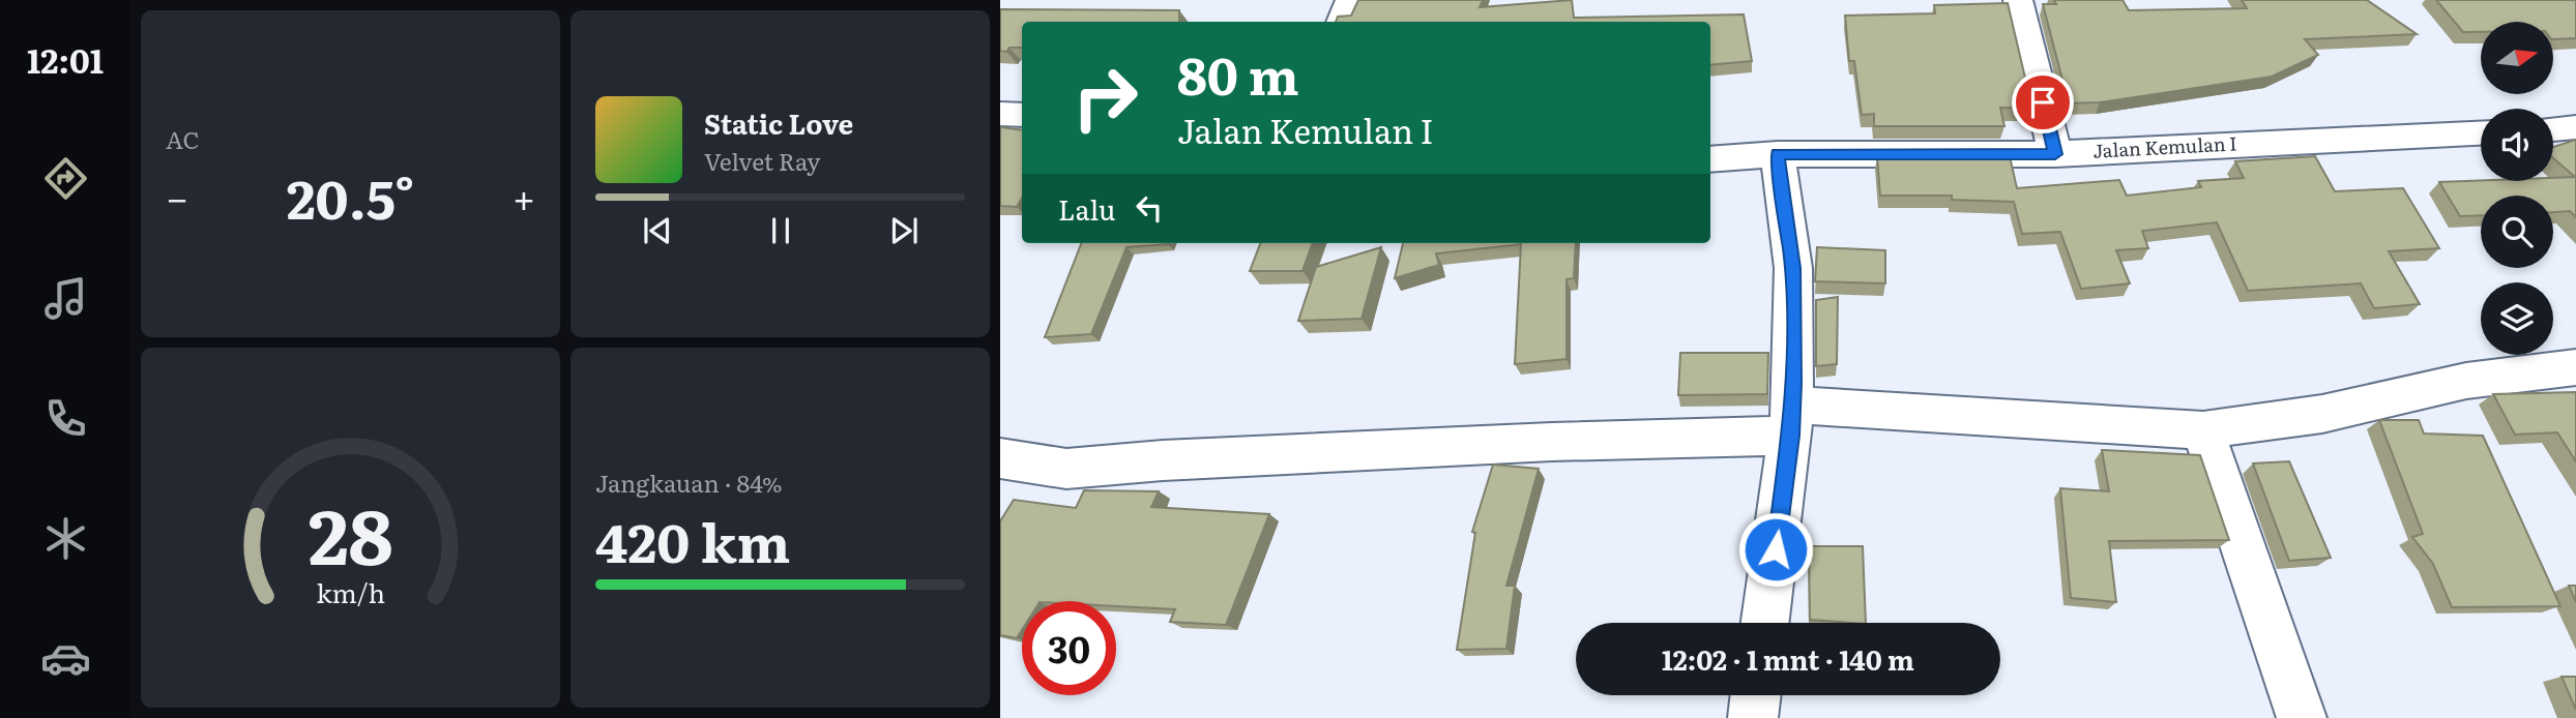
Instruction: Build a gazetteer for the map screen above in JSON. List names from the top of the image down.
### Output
{
  "streets": {
    "street": ["Jalan Kemulan I"]
  },
  "north": "right",
  "page": {
    "tabs": "12:01",
    "tile": [
      "AC",
      ["Jangkauan · 84%", "420 km"]
    ],
    "turn": ["80 m", "Jalan Kemulan I"],
    "song": ["Static Love", "Velvet Ray"],
    "heat": ["−", "20.5°", "+"],
    "then": "Lalu",
    "limit": "30",
    "trip": "12:02 · 1 mnt · 140 m",
    "gauge": ["28", "km/h"]
  }
}
